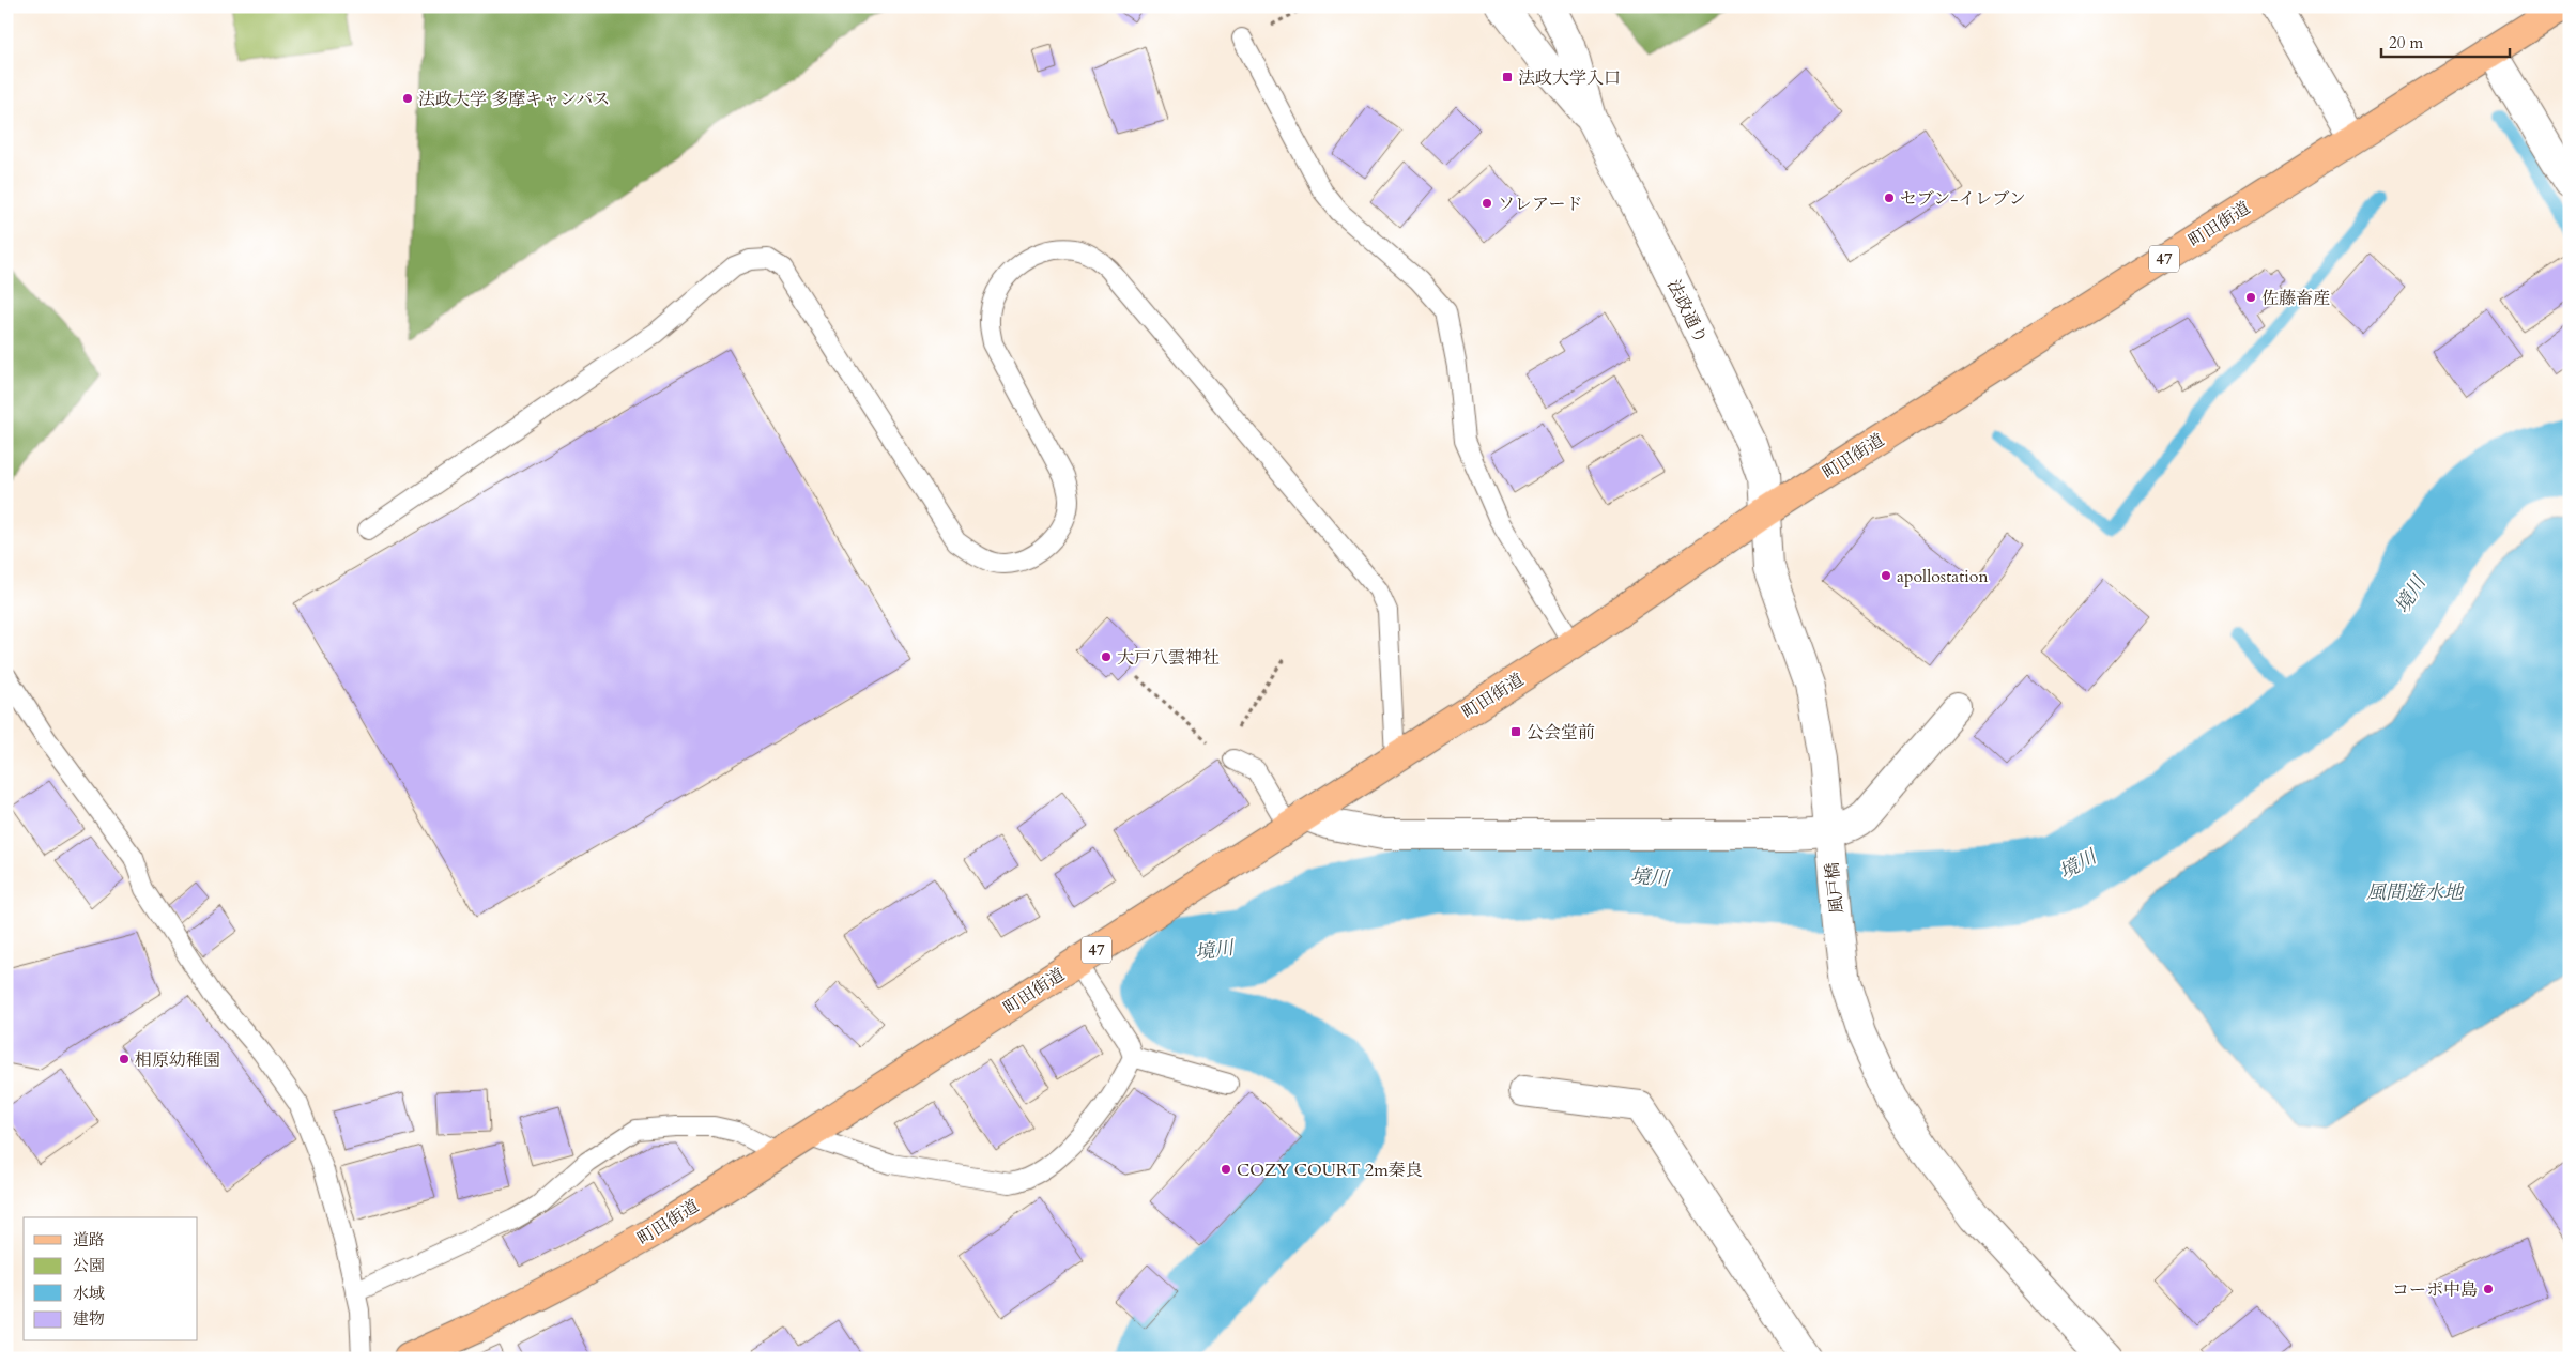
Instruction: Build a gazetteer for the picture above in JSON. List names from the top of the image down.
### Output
{
  "streets": {
    "main road": ["町田街道", "47"],
    "street": ["法政通り", "風戸橋"]
  },
  "crossings": [
    ["町田街道", "法政通り"],
    ["法政通り", "風戸橋"]
  ],
  "water": ["境川", "風間遊水地"],
  "places": {
    "transit": ["法政大学入口", "公会堂前"],
    "other": [
      "法政大学 多摩キャンパス",
      "セブン-イレブン",
      "ソレアード",
      "佐藤畜産",
      "apollostation",
      "大戸八雲神社",
      "相原幼稚園",
      "COZY COURT 2m秦良",
      "コーポ中島"
    ]
  },
  "legend": [
    "道路",
    "公園",
    "水域",
    "建物"
  ],
  "scale_bar": "20 m"
}
